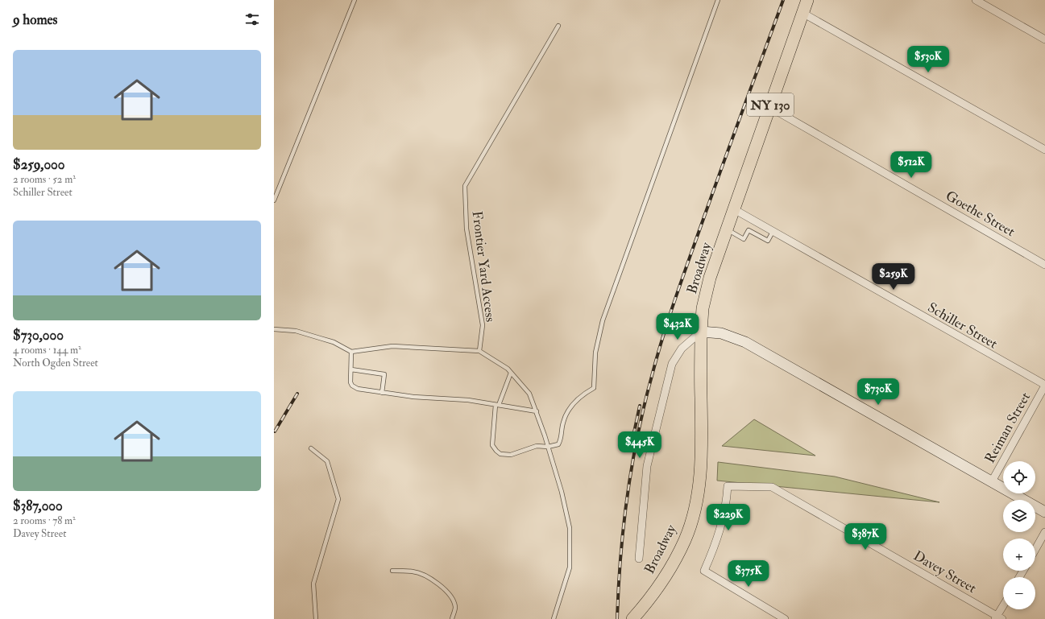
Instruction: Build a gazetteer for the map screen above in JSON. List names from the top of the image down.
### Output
{
  "streets": {
    "main road": ["NY 130", "Broadway"],
    "street": [
      "Goethe Street",
      "Schiller Street",
      "Reiman Street",
      "Davey Street"
    ],
    "lane": ["Frontier Yard Access"]
  },
  "crossings": [
    ["Goethe Street", "Broadway"],
    ["Broadway", "Schiller Street"],
    ["Schiller Street", "Reiman Street"]
  ],
  "page": {
    "heading": "9 homes",
    "list": [
      {
        "name": "$259,000",
        "note": "2 rooms · 52 m² · Schiller Street"
      },
      {
        "name": "$730,000",
        "note": "4 rooms · 144 m² · North Ogden Street"
      },
      {
        "name": "$387,000",
        "note": "2 rooms · 78 m² · Davey Street"
      }
    ],
    "price": [
      "$530K",
      "$512K",
      "$259K",
      "$432K",
      "$730K",
      "$445K",
      "$229K",
      "$387K",
      "$375K"
    ],
    "map_buttons": ["+", "−"]
  }
}
